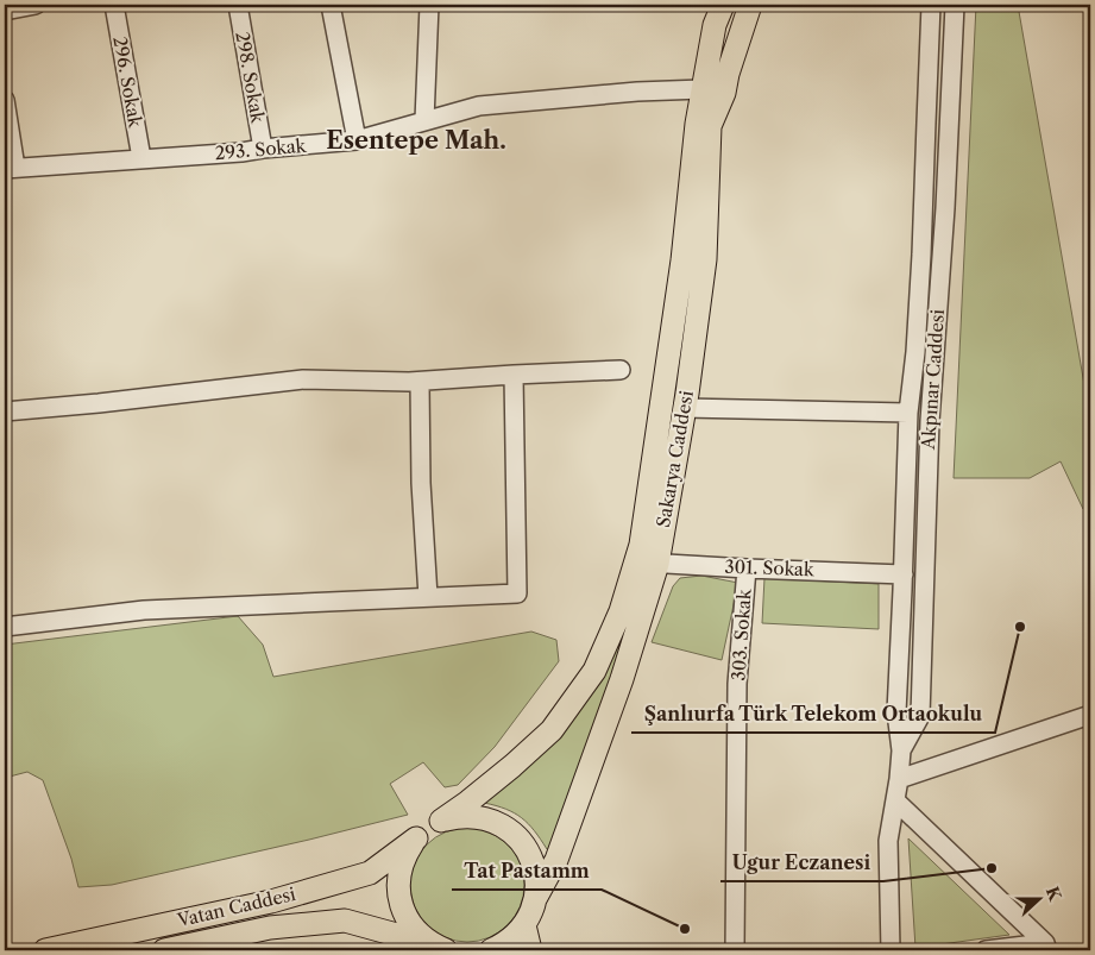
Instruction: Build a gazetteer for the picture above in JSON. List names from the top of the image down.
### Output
{
  "streets": {
    "main road": ["Sakarya Caddesi", "Vatan Caddesi"],
    "street": [
      "298. Sokak",
      "296. Sokak",
      "293. Sokak",
      "Akpınar Caddesi",
      "301. Sokak",
      "303. Sokak"
    ]
  },
  "crossings": [
    ["298. Sokak", "293. Sokak"],
    ["296. Sokak", "293. Sokak"],
    ["293. Sokak", "Sakarya Caddesi"],
    ["Akpınar Caddesi", "301. Sokak"],
    ["Sakarya Caddesi", "301. Sokak"],
    ["Sakarya Caddesi", "Vatan Caddesi"],
    ["301. Sokak", "303. Sokak"]
  ],
  "districts": ["Esentepe Mah."],
  "places": ["Şanlıurfa Türk Telekom Ortaokulu", "Ugur Eczanesi", "Tat Pastamm"],
  "north": "right"
}
